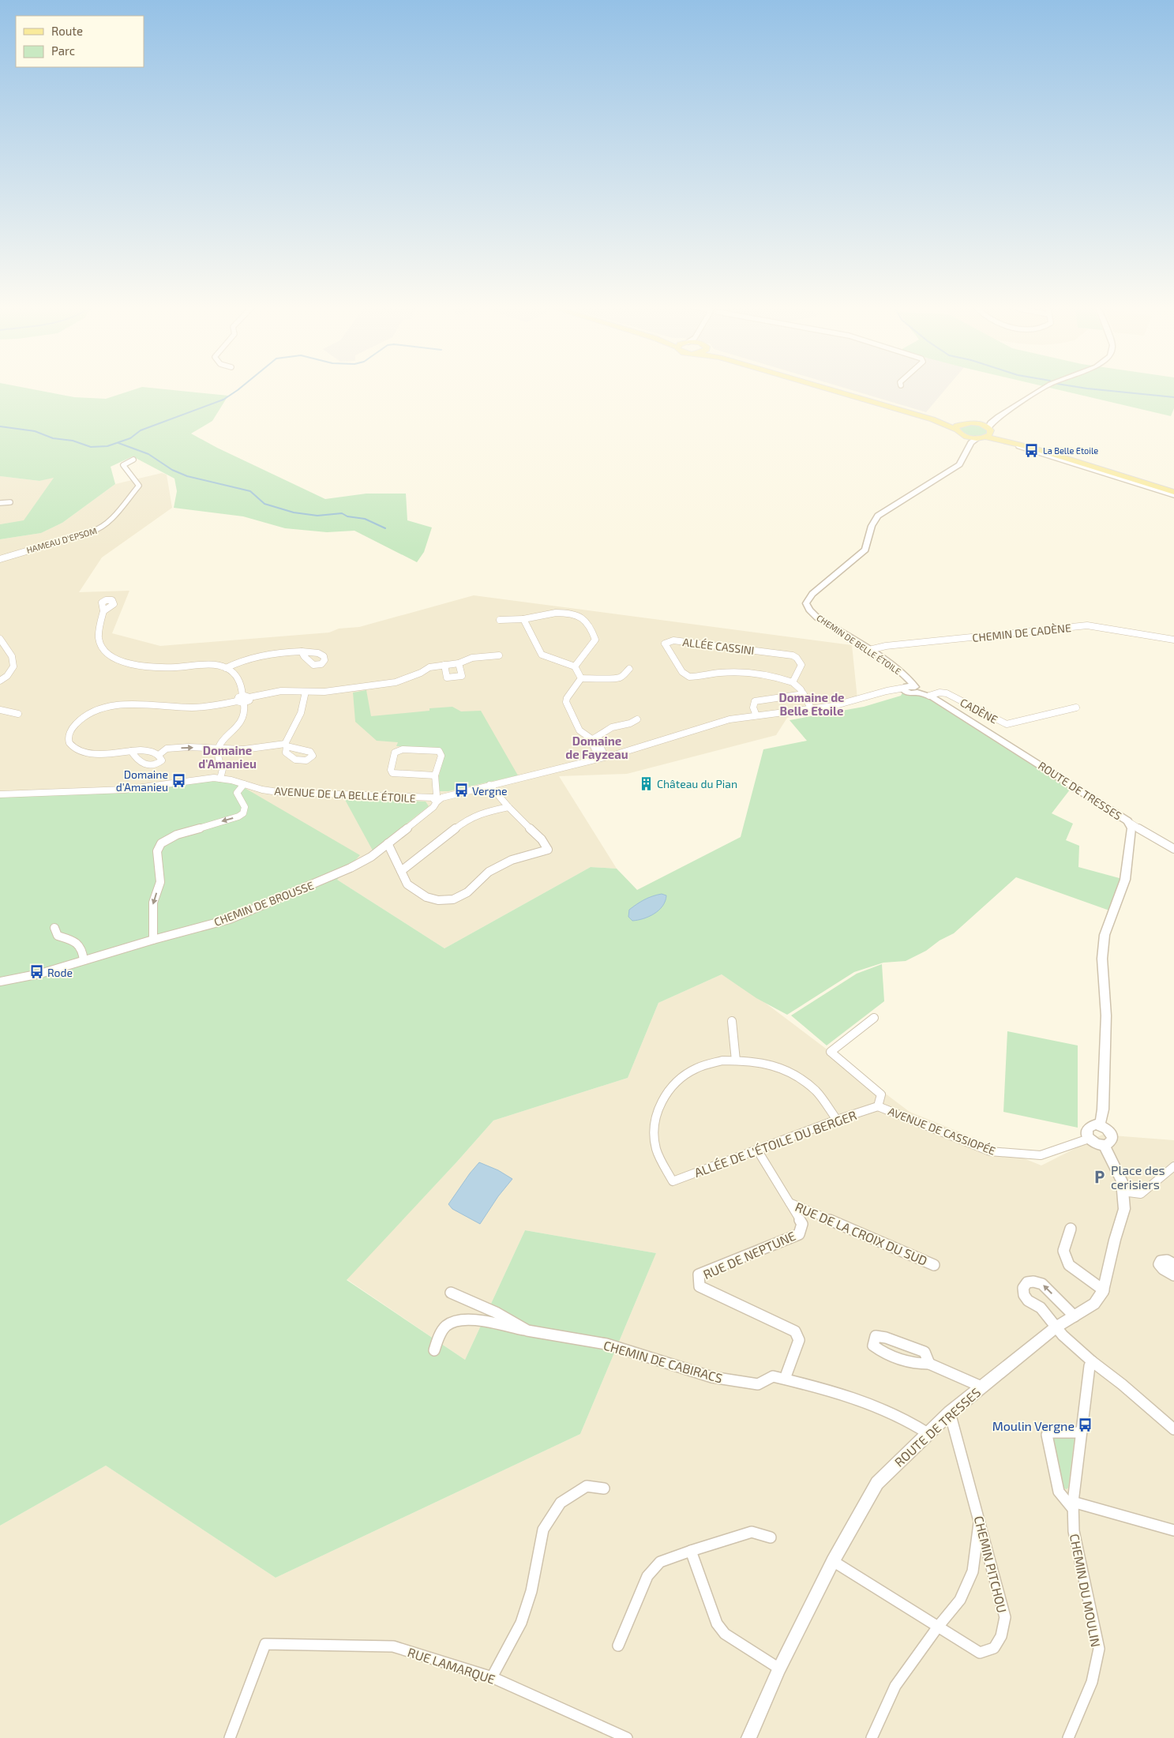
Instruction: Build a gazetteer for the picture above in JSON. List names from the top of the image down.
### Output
{
  "streets": {
    "street": [
      "HAMEAU D'EPSOM",
      "CHEMIN DE CADÈNE",
      "CHEMIN DE BELLE ÉTOILE",
      "ALLÉE CASSINI",
      "CADÈNE",
      "ROUTE DE TRESSES",
      "AVENUE DE LA BELLE ÉTOILE",
      "CHEMIN DE BROUSSE",
      "AVENUE DE CASSIOPÉE",
      "ALLÉE DE L'ÉTOILE DU BERGER",
      "RUE DE LA CROIX DU SUD",
      "RUE DE NEPTUNE",
      "CHEMIN DE CABIRACS",
      "CHEMIN PITCHOU",
      "CHEMIN DU MOULIN",
      "RUE LAMARQUE"
    ]
  },
  "crossings": [
    ["CHEMIN DE CADÈNE", "CHEMIN DE BELLE ÉTOILE"],
    ["CHEMIN DE BELLE ÉTOILE", "ROUTE DE TRESSES"],
    ["CHEMIN DE BELLE ÉTOILE", "AVENUE DE LA BELLE ÉTOILE"],
    ["ALLÉE CASSINI", "AVENUE DE LA BELLE ÉTOILE"],
    ["CADÈNE", "ROUTE DE TRESSES"],
    ["ROUTE DE TRESSES", "AVENUE DE LA BELLE ÉTOILE"],
    ["ROUTE DE TRESSES", "AVENUE DE CASSIOPÉE"],
    ["ROUTE DE TRESSES", "CHEMIN DE CABIRACS"],
    ["ROUTE DE TRESSES", "CHEMIN PITCHOU"],
    ["AVENUE DE LA BELLE ÉTOILE", "CHEMIN DE BROUSSE"],
    ["AVENUE DE CASSIOPÉE", "ALLÉE DE L'ÉTOILE DU BERGER"],
    ["ALLÉE DE L'ÉTOILE DU BERGER", "RUE DE NEPTUNE"],
    ["RUE DE LA CROIX DU SUD", "RUE DE NEPTUNE"],
    ["RUE DE NEPTUNE", "CHEMIN DE CABIRACS"]
  ],
  "districts": ["Domaine de Belle Etoile", "Domaine de Fayzeau", "Domaine d'Amanieu"],
  "places": {
    "bus stop": [
      "La Belle Etoile",
      "Domaine d'Amanieu",
      "Vergne",
      "Rode",
      "Moulin Vergne"
    ],
    "building": ["Château du Pian"],
    "parking": ["Place des cerisiers"]
  },
  "legend": ["Route", "Parc"]
}
